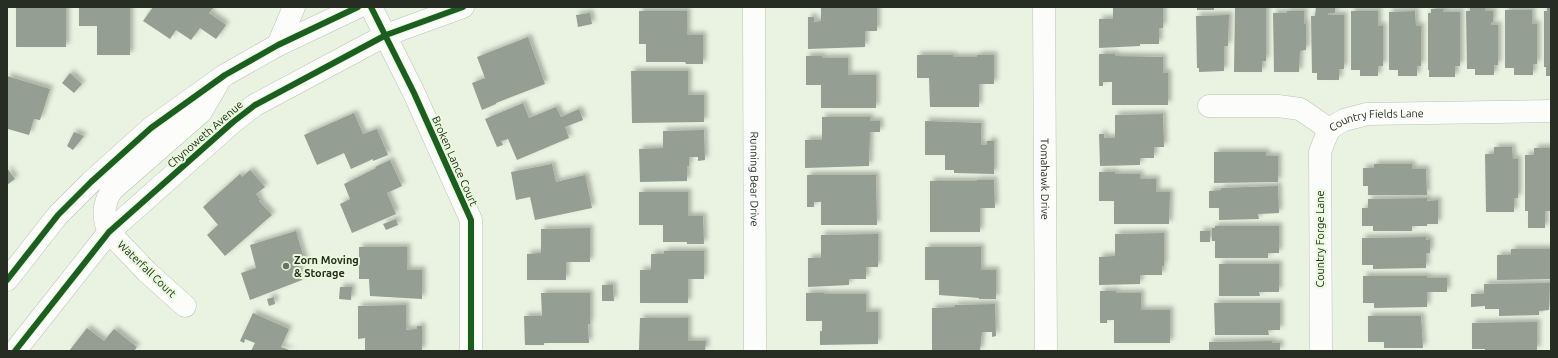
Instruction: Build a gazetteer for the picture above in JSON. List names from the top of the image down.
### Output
{
  "streets": {
    "street": [
      "Country Fields Lane",
      "Chynoweth Avenue",
      "Broken Lance Court",
      "Running Bear Drive",
      "Tomahawk Drive",
      "Country Forge Lane",
      "Waterfall Court"
    ]
  },
  "crossings": [
    ["Country Fields Lane", "Country Forge Lane"],
    ["Chynoweth Avenue", "Broken Lance Court"],
    ["Chynoweth Avenue", "Waterfall Court"]
  ],
  "places": ["Zorn Moving & Storage"]
}
